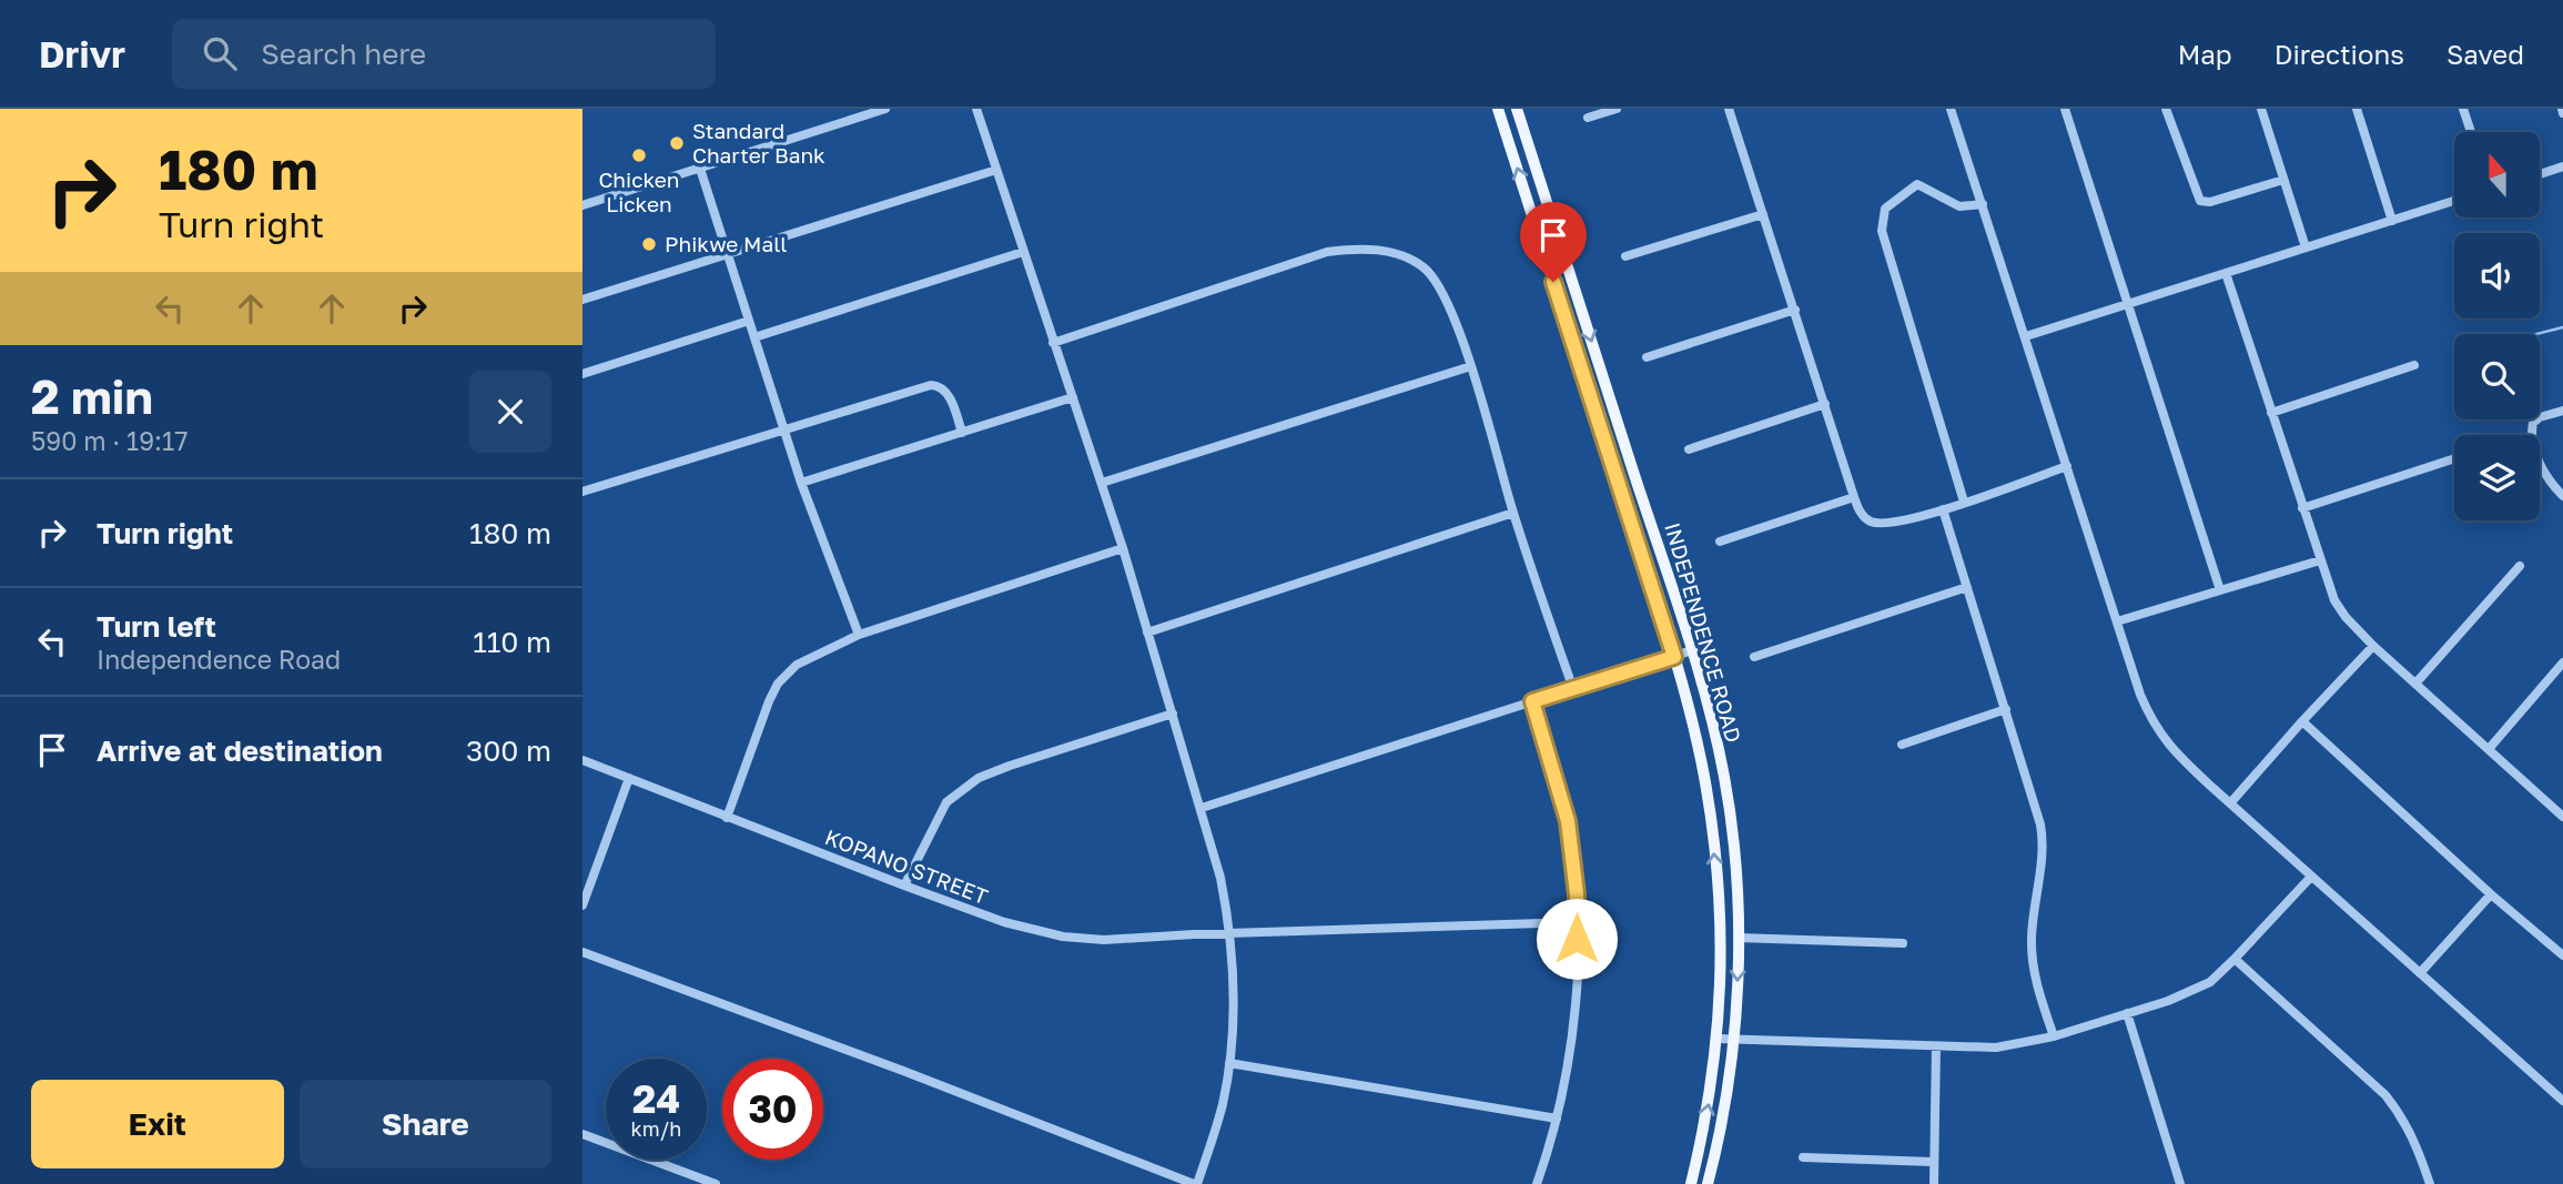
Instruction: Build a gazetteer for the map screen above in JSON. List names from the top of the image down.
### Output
{
  "streets": {
    "main road": ["INDEPENDENCE ROAD"],
    "street": ["KOPANO STREET"]
  },
  "places": ["Standard Charter Bank", "Chicken Licken", "Phikwe Mall"],
  "north": "top",
  "page": {
    "header": "Drivr",
    "search": "Search here",
    "nav": ["Map", "Directions", "Saved"],
    "turn": ["180 m", "Turn right"],
    "heading": ["2 min", "590 m · 19:17"],
    "list": [
      {
        "name": "Turn right",
        "value": "180 m"
      },
      {
        "name": "Turn left",
        "note": "Independence Road",
        "value": "110 m"
      },
      {
        "name": "Arrive at destination",
        "value": "300 m"
      }
    ],
    "speed": "24 km/h",
    "limit": "30",
    "buttons": ["Exit", "Share"]
  }
}
